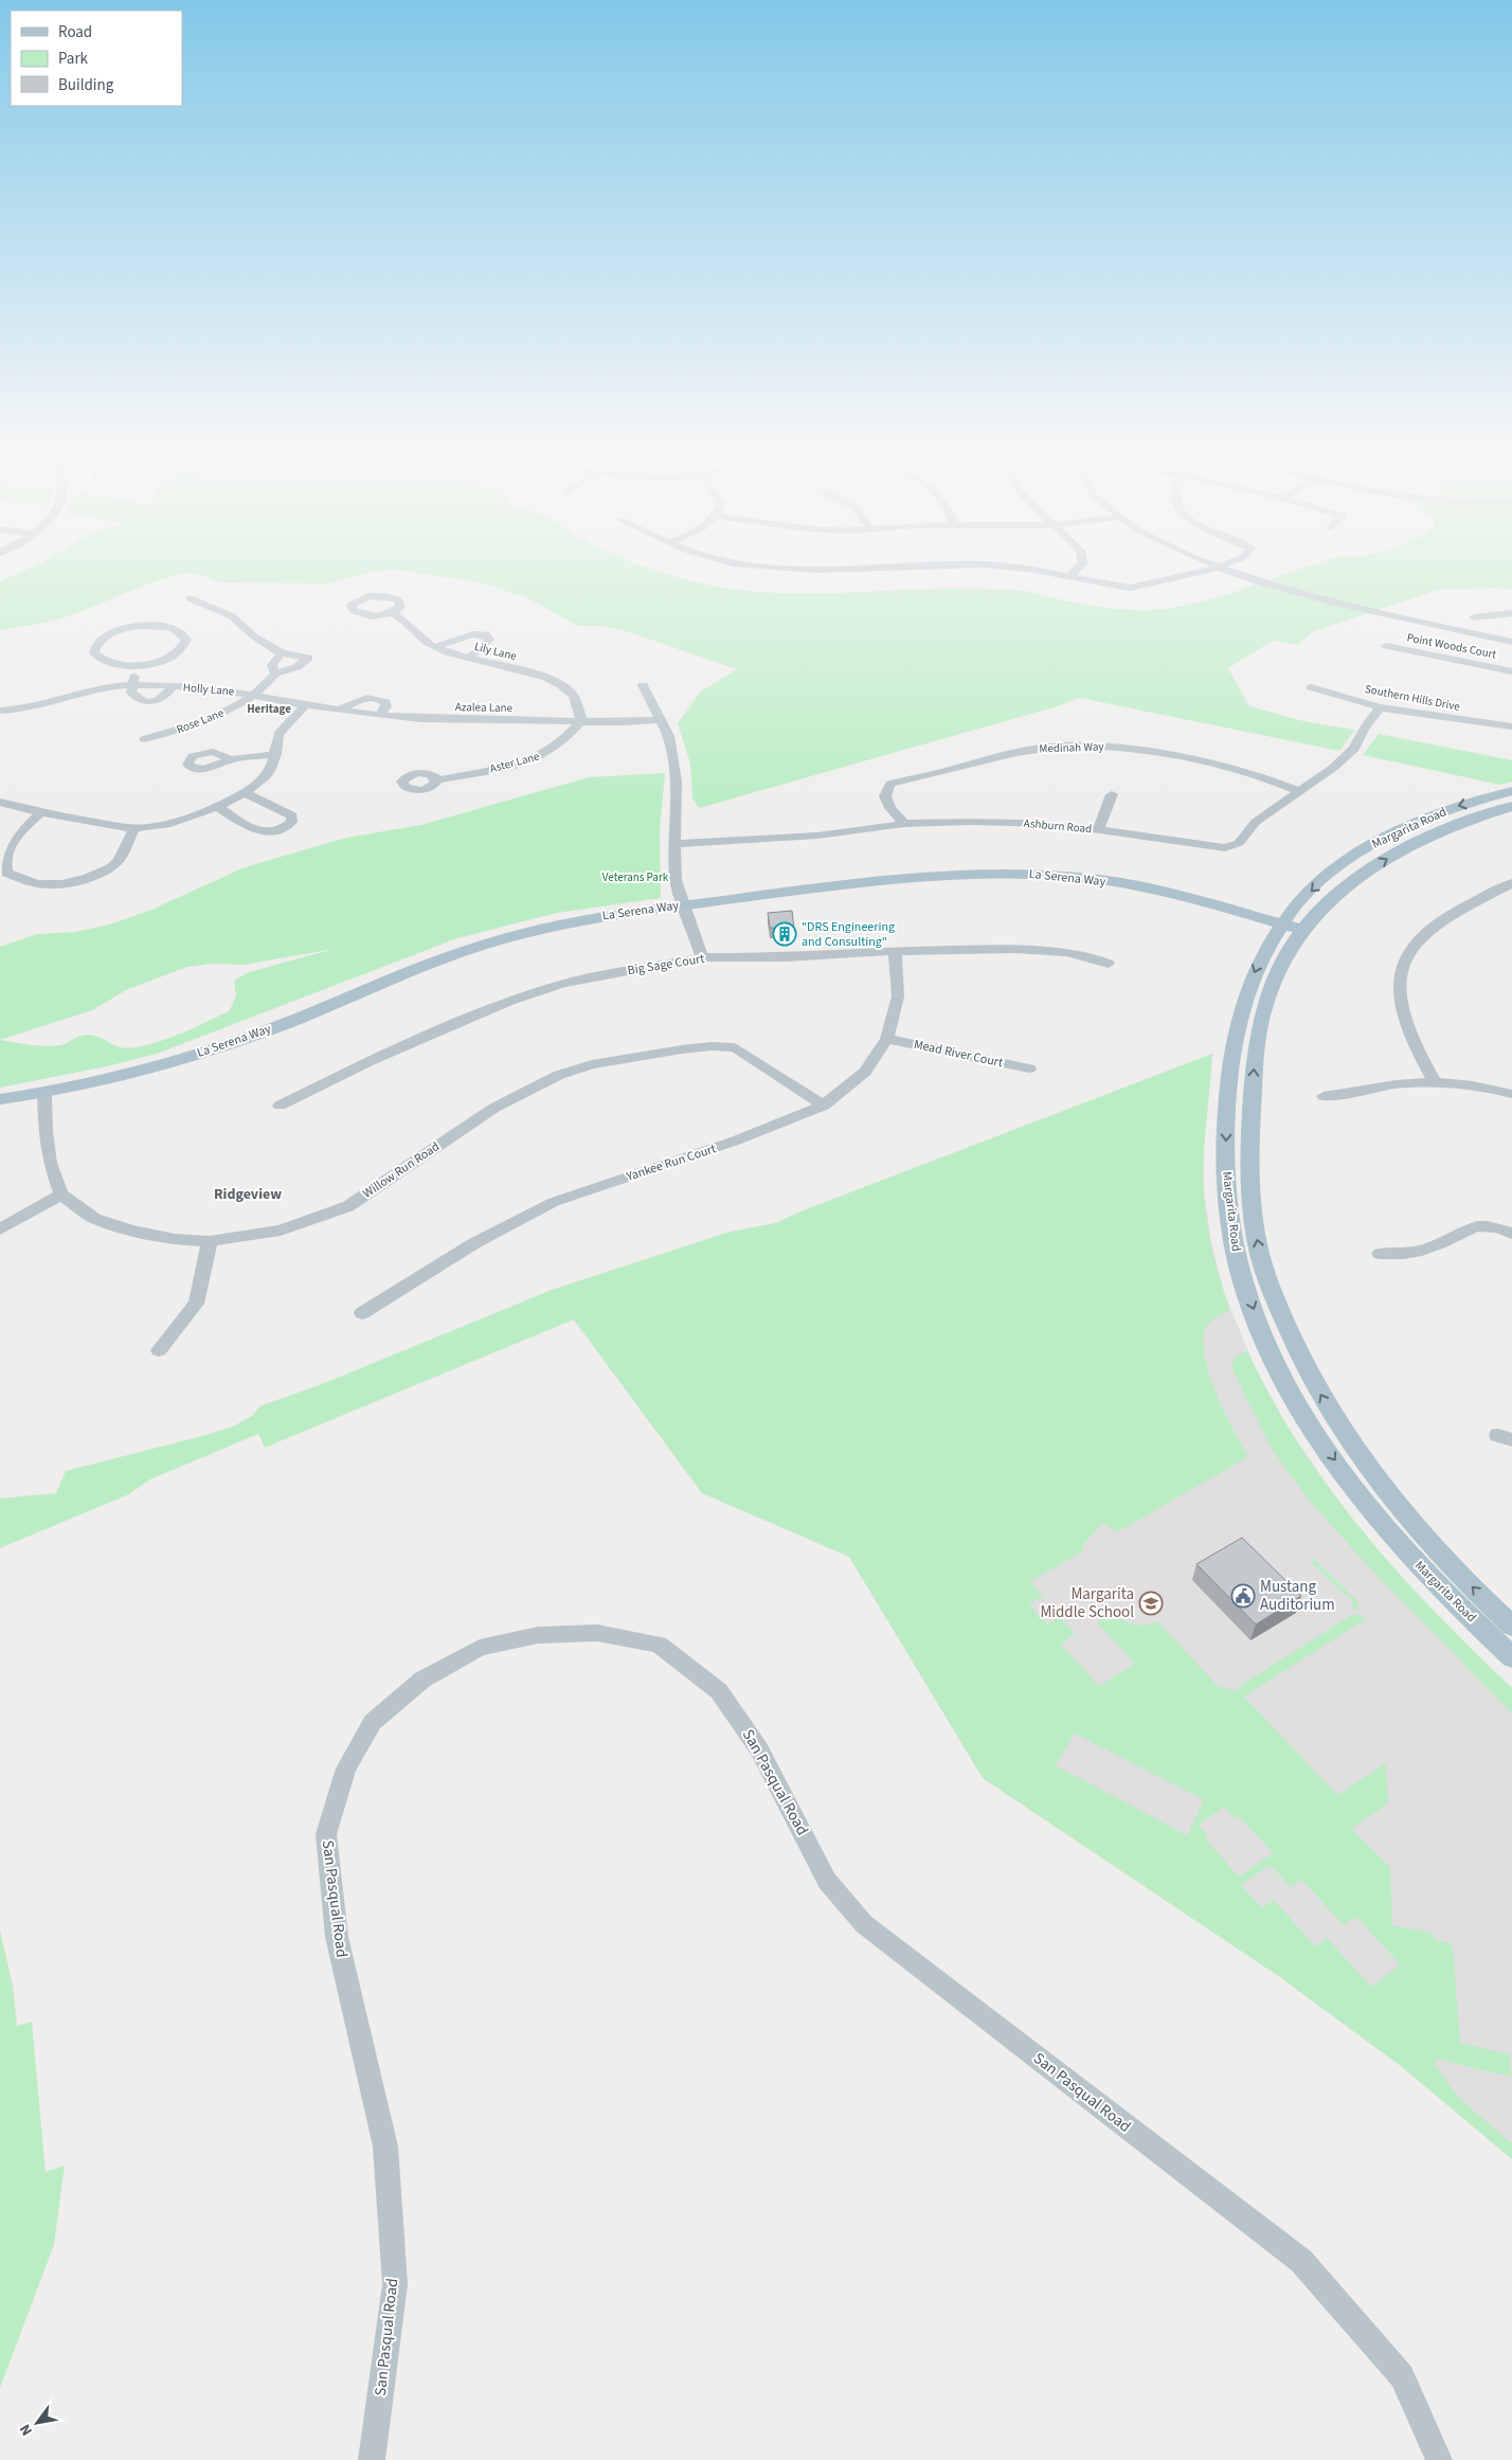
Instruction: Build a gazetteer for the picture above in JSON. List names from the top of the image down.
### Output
{
  "streets": {
    "main road": ["Margarita Road", "La Serena Way"],
    "street": [
      "Point Woods Court",
      "Lily Lane",
      "Holly Lane",
      "Southern Hills Drive",
      "Azalea Lane",
      "Rose Lane",
      "Medinah Way",
      "Aster Lane",
      "Ashburn Road",
      "Big Sage Court",
      "Mead River Court",
      "Yankee Run Court",
      "Willow Run Road",
      "San Pasqual Road"
    ]
  },
  "crossings": [
    ["Lily Lane", "Azalea Lane"],
    ["Lily Lane", "Aster Lane"],
    ["Holly Lane", "Azalea Lane"],
    ["Holly Lane", "Rose Lane"],
    ["Southern Hills Drive", "Ashburn Road"],
    ["Azalea Lane", "Aster Lane"],
    ["Medinah Way", "Ashburn Road"],
    ["Margarita Road", "La Serena Way"],
    ["Big Sage Court", "Yankee Run Court"],
    ["Mead River Court", "Yankee Run Court"],
    ["Yankee Run Court", "Willow Run Road"]
  ],
  "districts": ["Heritage", "Ridgeview"],
  "parks": ["Veterans Park"],
  "places": {
    "building": ["\"DRS Engineering and Consulting\""],
    "public building": ["Mustang Auditorium"],
    "school or university": ["Margarita Middle School"]
  },
  "legend": ["Road", "Park", "Building"],
  "north": "bottom left"
}
